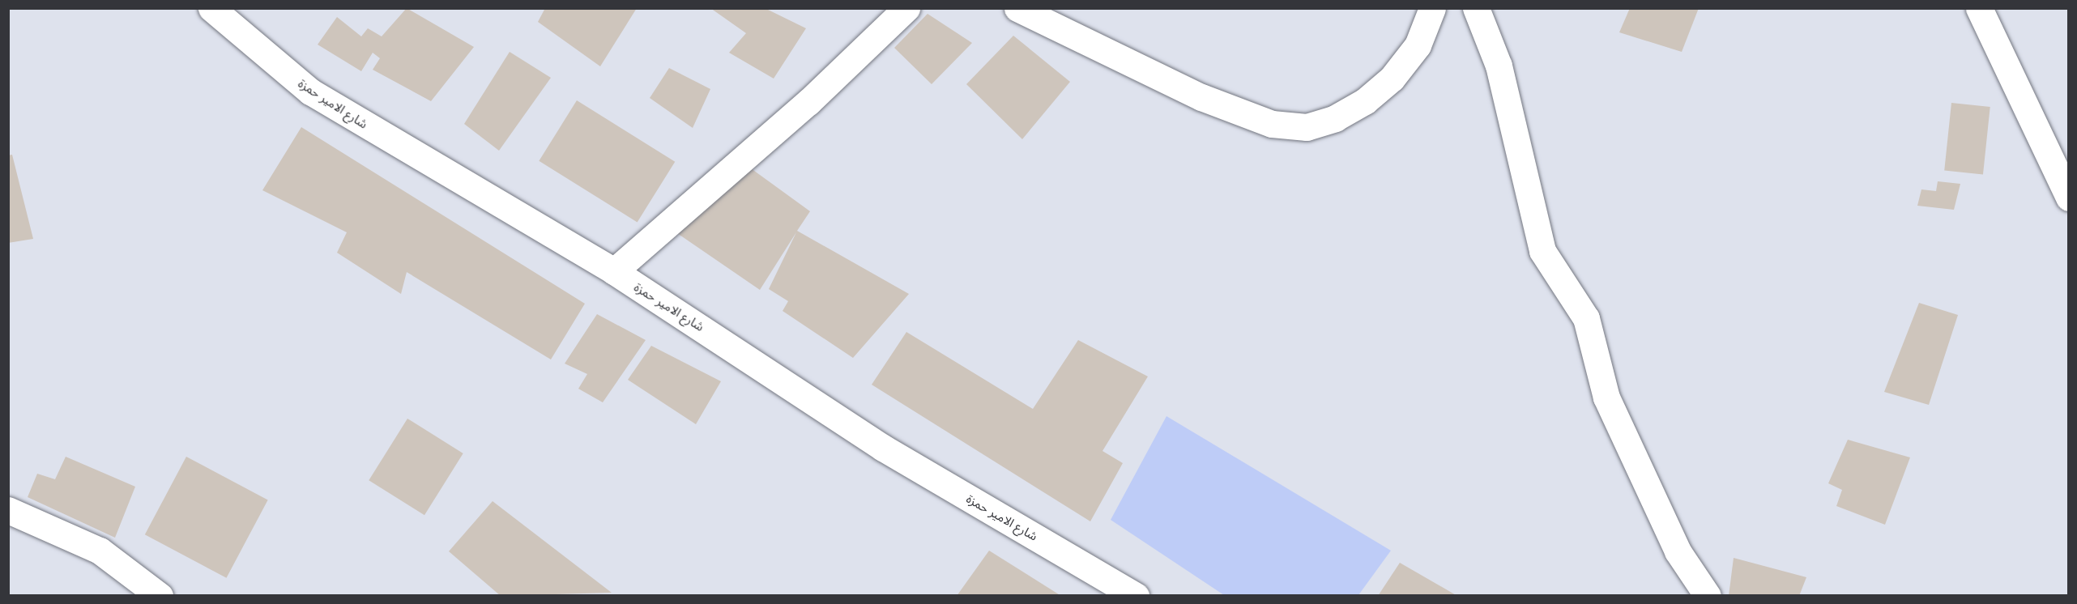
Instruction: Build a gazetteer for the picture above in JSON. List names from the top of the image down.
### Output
{
  "streets": {
    "street": ["شارع الامير حمزة"]
  }
}
